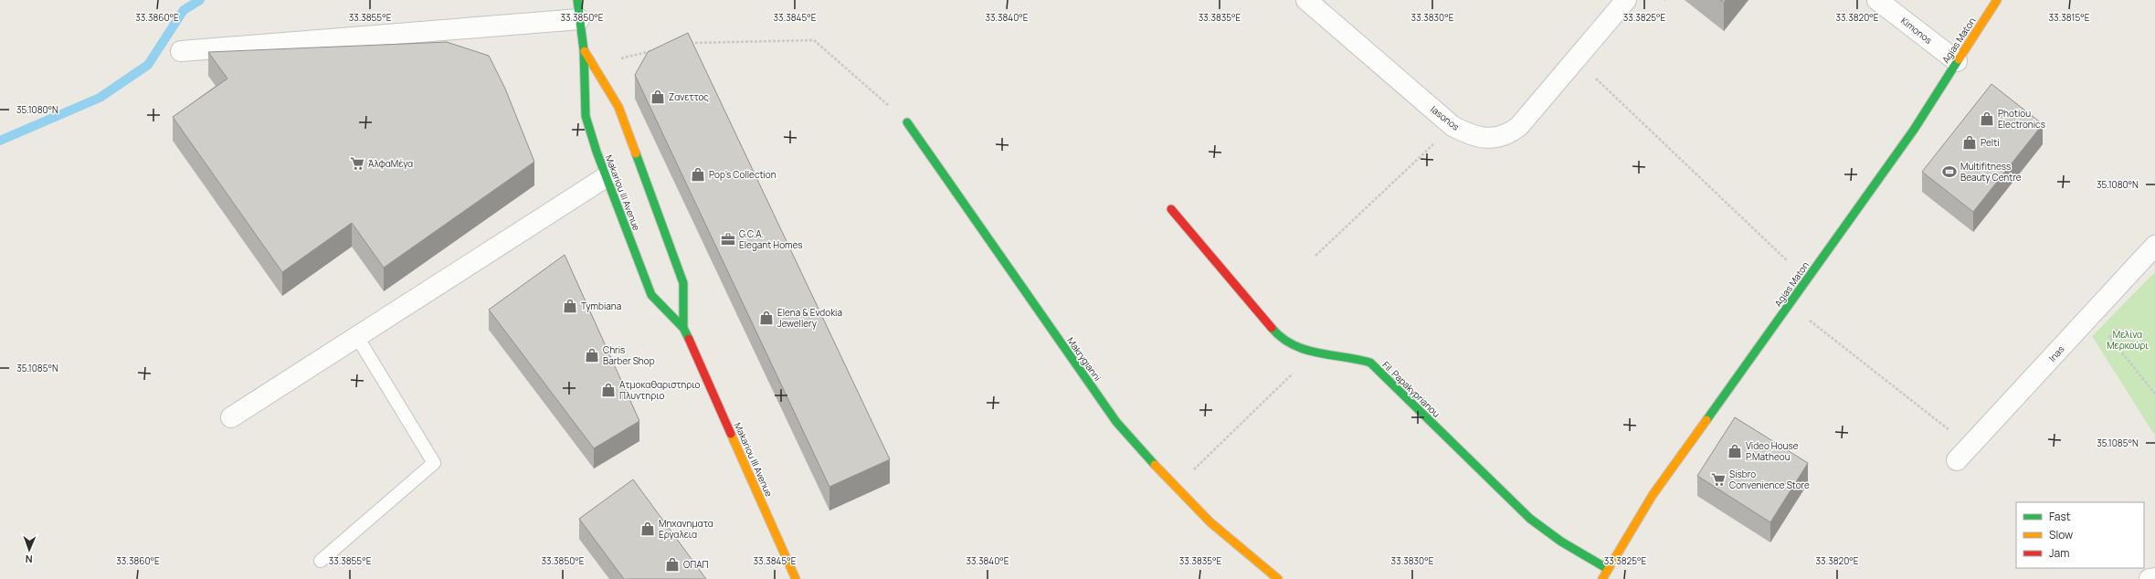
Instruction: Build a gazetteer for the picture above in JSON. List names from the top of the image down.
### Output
{
  "streets": {
    "street": [
      "Kimonos",
      "Agias Maton",
      "Iasonos",
      "Makariou III Avenue",
      "Inas",
      "Makrygianni",
      "Fil. Papakyprianou"
    ]
  },
  "crossings": [
    ["Kimonos", "Agias Maton"],
    ["Agias Maton", "Fil. Papakyprianou"]
  ],
  "parks": ["Μελίνα Μερκούρι"],
  "places": {
    "shop": [
      "Ζανεττος",
      "Photiou Electronics",
      "Pelti",
      "Pop's Collection",
      "Tymbiana",
      "Elena & Evdokia Jewellery",
      "Chris Barber Shop",
      "Ατμοκαθαριστηριο Πλυντηριο",
      "Video House P.Matheou",
      "Μηχανηματα Εργαλεια",
      "ΟΠΑΠ"
    ],
    "supermarket": ["ΆλφαΜέγα", "Sisbro Convenience Store"],
    "sports": ["Multifitness Beauty Centre"],
    "office": ["G.C.A. Elegant Homes"]
  },
  "legend": ["Fast", "Slow", "Jam"],
  "north": "bottom",
  "coordinates": [
    "33.3860°E",
    "33.3855°E",
    "33.3850°E",
    "33.3845°E",
    "33.3840°E",
    "33.3835°E",
    "33.3830°E",
    "33.3825°E",
    "33.3820°E",
    "33.3815°E",
    "35.1080°N",
    "35.1085°N"
  ]
}
